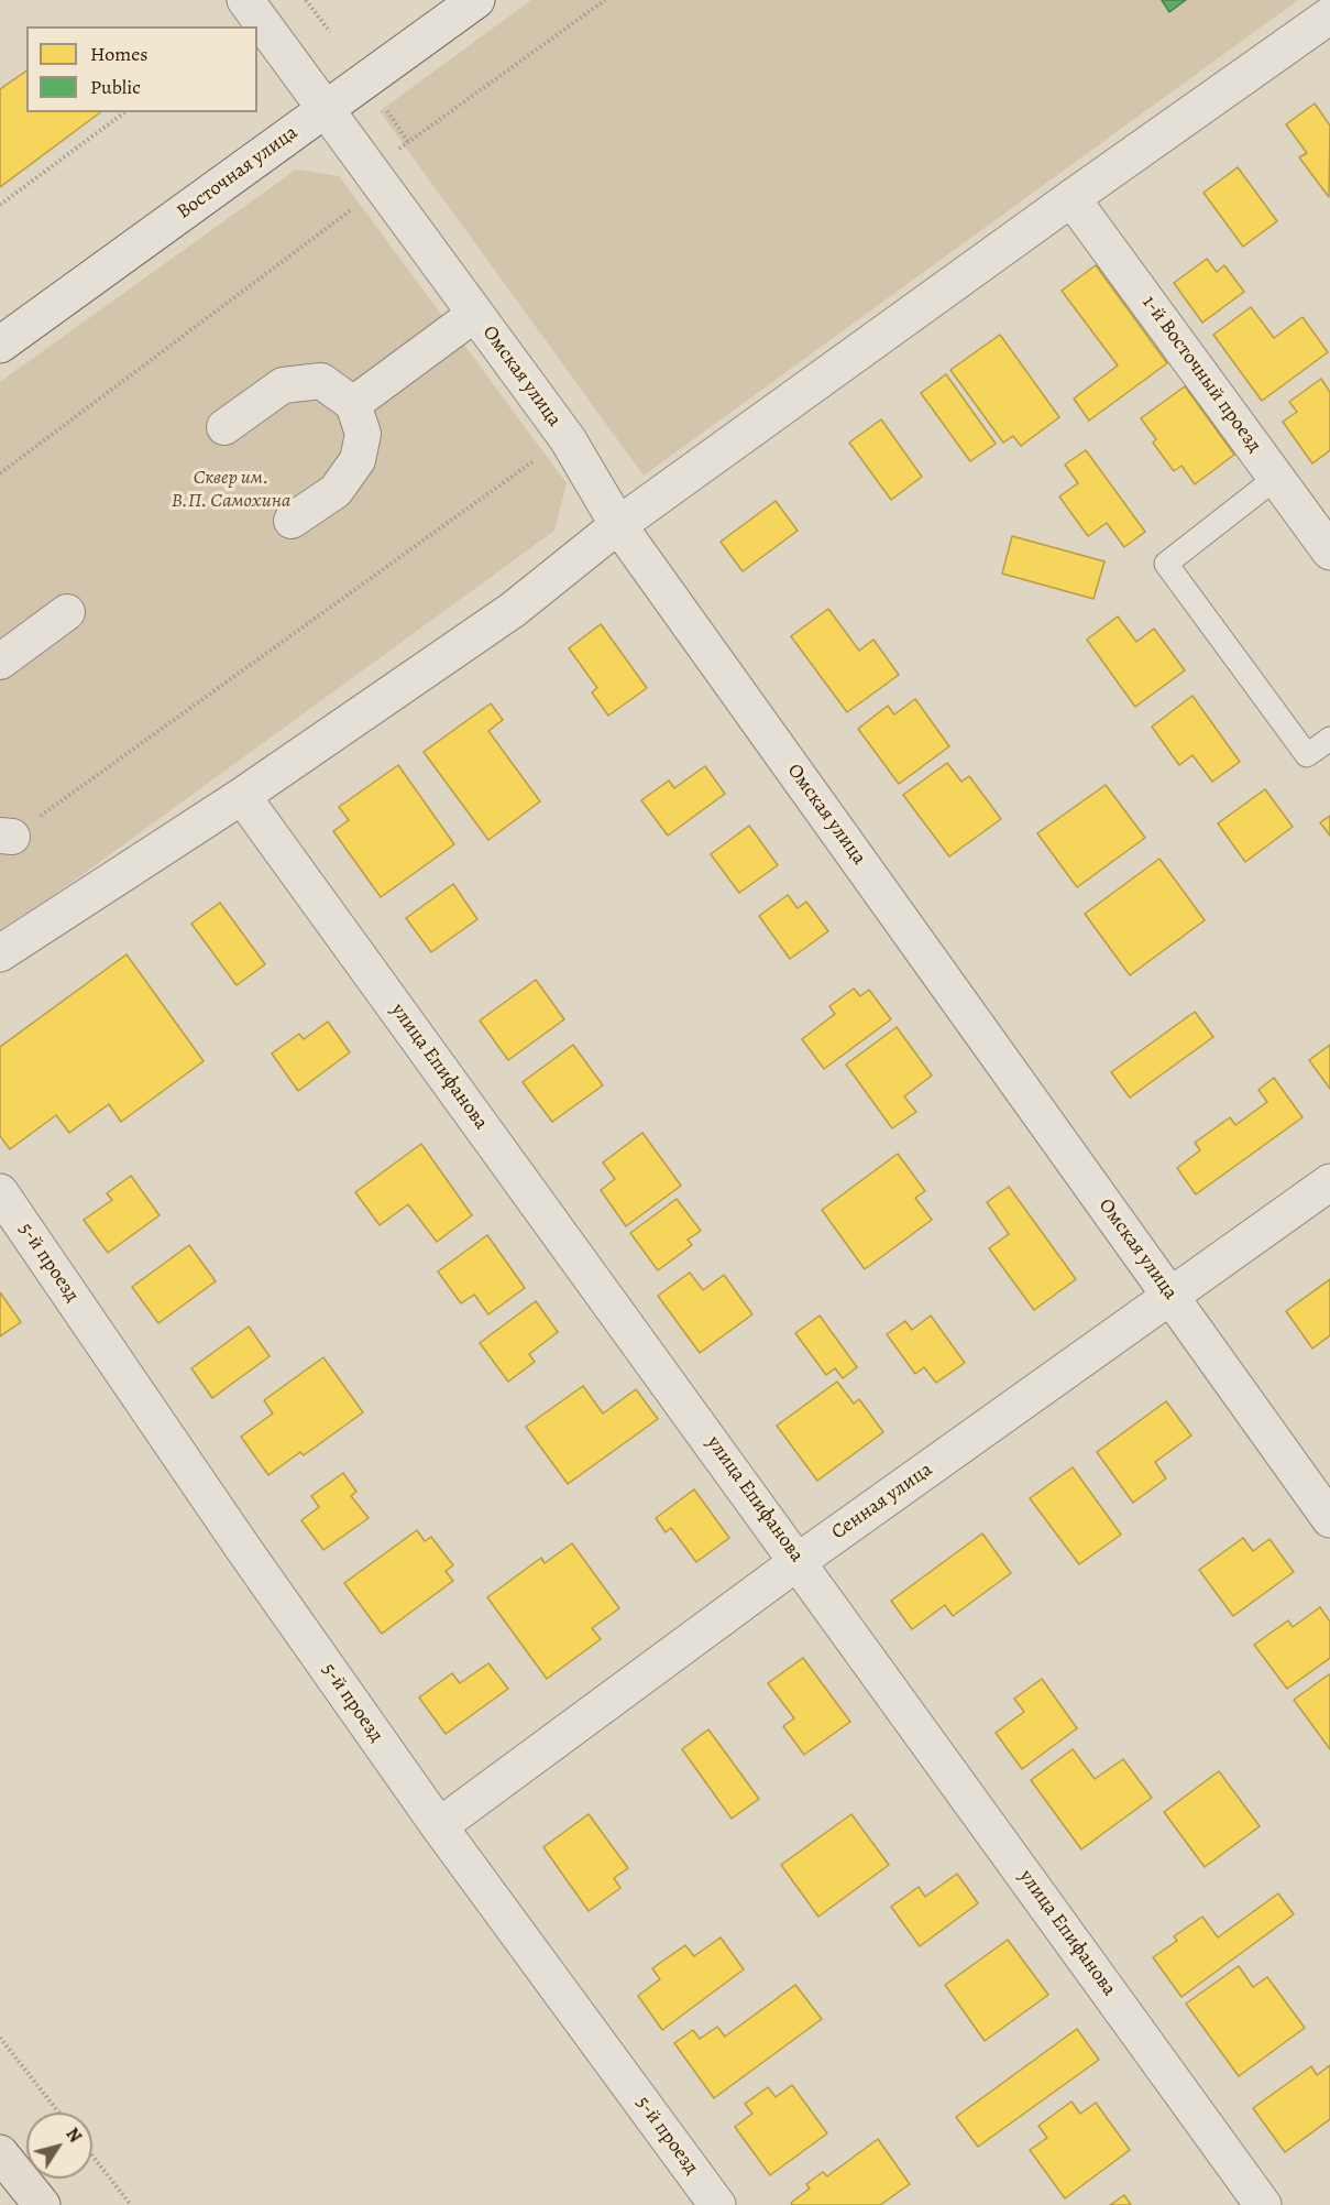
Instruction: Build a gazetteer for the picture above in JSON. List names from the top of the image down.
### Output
{
  "streets": {
    "street": [
      "Восточная улица",
      "1-й Восточный проезд",
      "Омская улица",
      "улица Епифанова",
      "5-й проезд",
      "Сенная улица"
    ]
  },
  "crossings": [
    ["Восточная улица", "Омская улица"],
    ["Омская улица", "Сенная улица"],
    ["улица Епифанова", "Сенная улица"],
    ["5-й проезд", "Сенная улица"]
  ],
  "parks": ["Сквер им. В.П. Самохина"],
  "legend": ["Homes", "Public"],
  "north": "top right"
}
